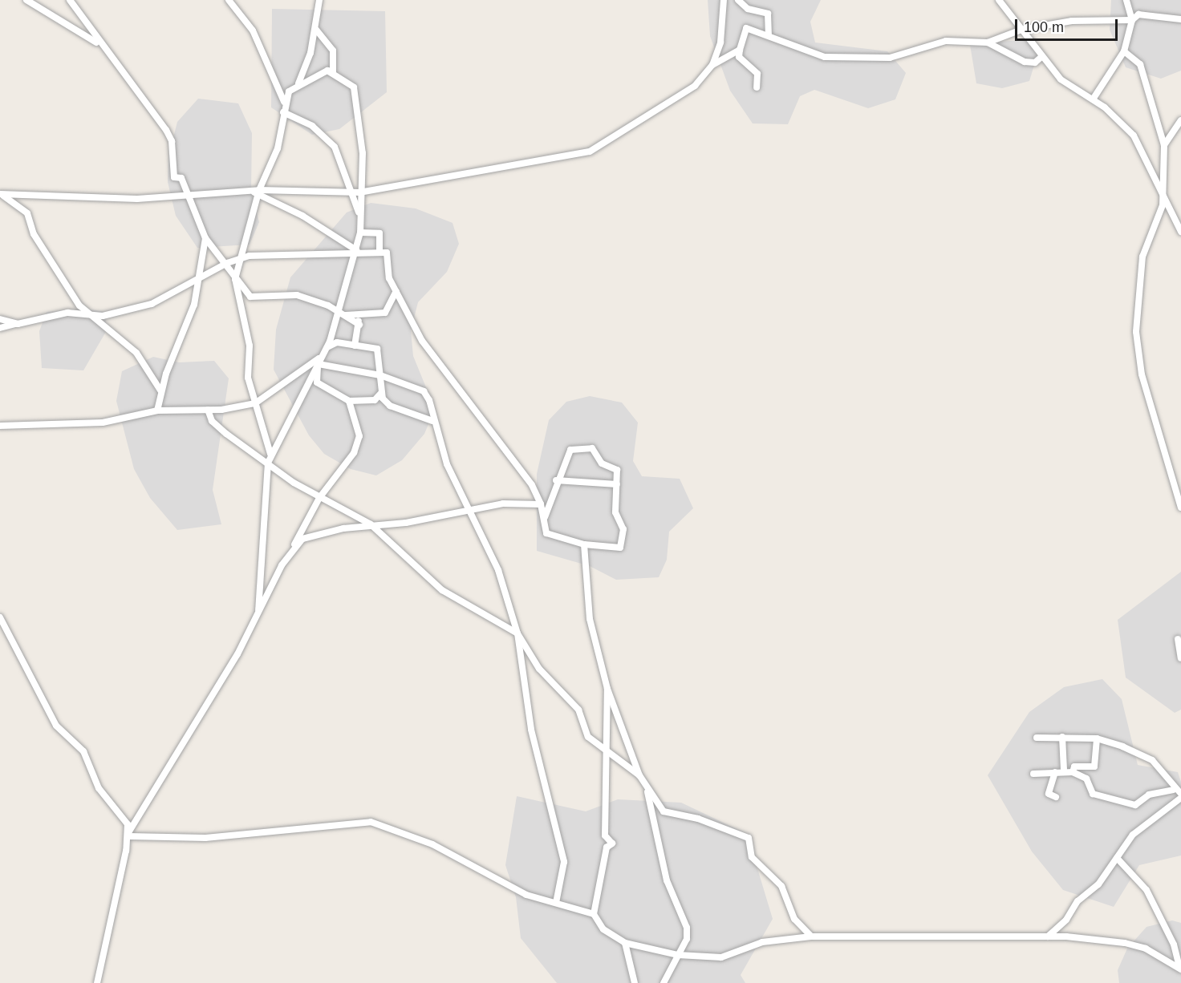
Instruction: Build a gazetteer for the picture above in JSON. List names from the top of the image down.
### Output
{
  "scale_bar": "100 m"
}
